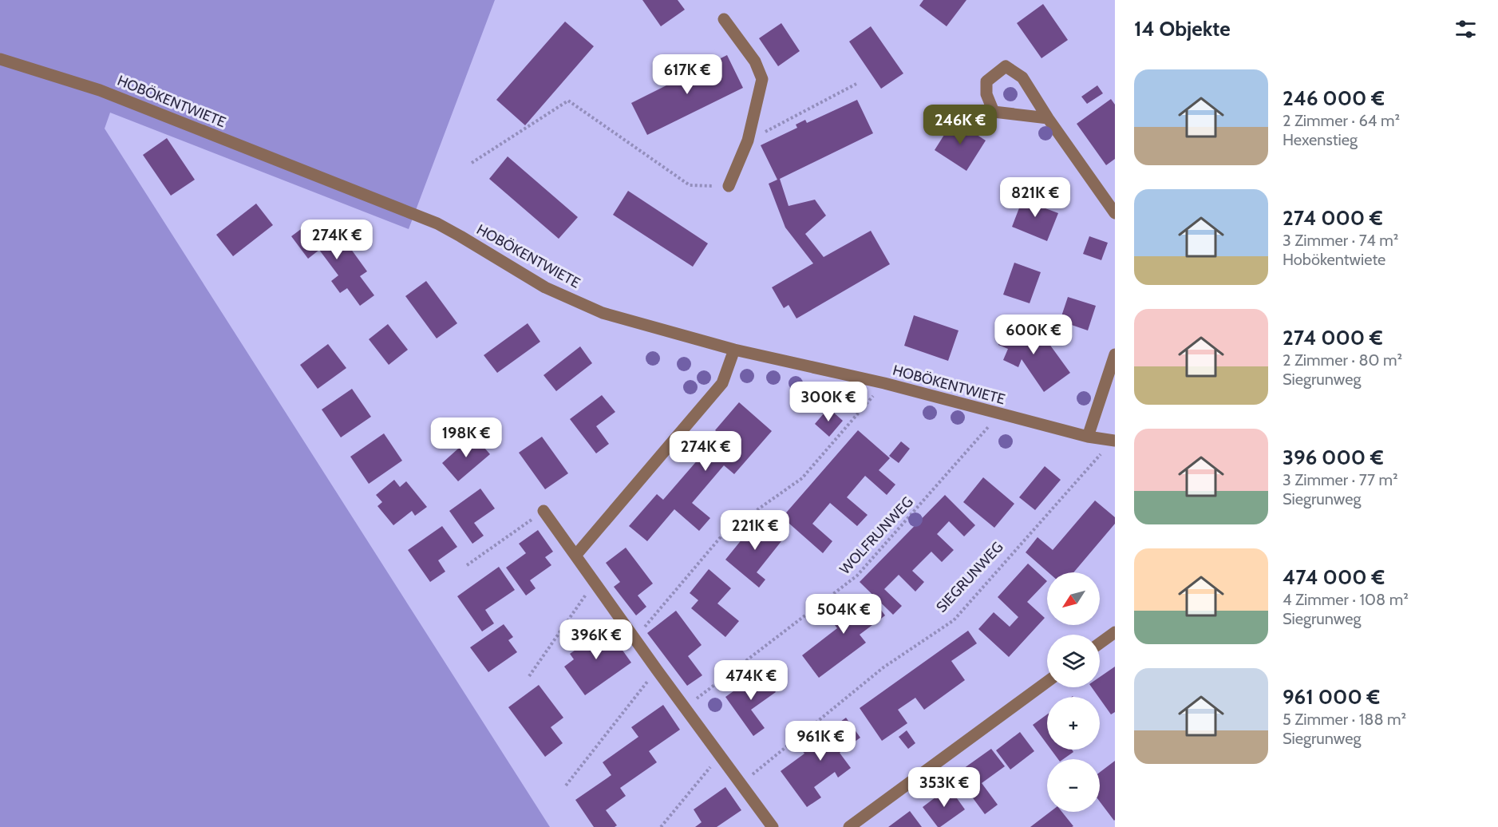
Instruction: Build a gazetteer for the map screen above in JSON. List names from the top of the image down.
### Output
{
  "streets": {
    "street": ["HOBÖKENTWIETE"],
    "path": ["WOLFRUNWEG", "SIEGRUNWEG"]
  },
  "crossings": [
    ["HOBÖKENTWIETE", "WOLFRUNWEG"],
    ["HOBÖKENTWIETE", "SIEGRUNWEG"]
  ],
  "north": "bottom left",
  "page": {
    "heading": "14 Objekte",
    "price": [
      "617K €",
      "246K €",
      "821K €",
      "274K €",
      "600K €",
      "300K €",
      "198K €",
      "274K €",
      "221K €",
      "504K €",
      "396K €",
      "474K €",
      "961K €",
      "353K €"
    ],
    "list": [
      {
        "name": "246 000 €",
        "note": "2 Zimmer · 64 m² · Hexenstieg"
      },
      {
        "name": "274 000 €",
        "note": "3 Zimmer · 74 m² · Hobökentwiete"
      },
      {
        "name": "274 000 €",
        "note": "2 Zimmer · 80 m² · Siegrunweg"
      },
      {
        "name": "396 000 €",
        "note": "3 Zimmer · 77 m² · Siegrunweg"
      },
      {
        "name": "474 000 €",
        "note": "4 Zimmer · 108 m² · Siegrunweg"
      },
      {
        "name": "961 000 €",
        "note": "5 Zimmer · 188 m² · Siegrunweg"
      }
    ],
    "map_buttons": ["+", "−"]
  }
}
